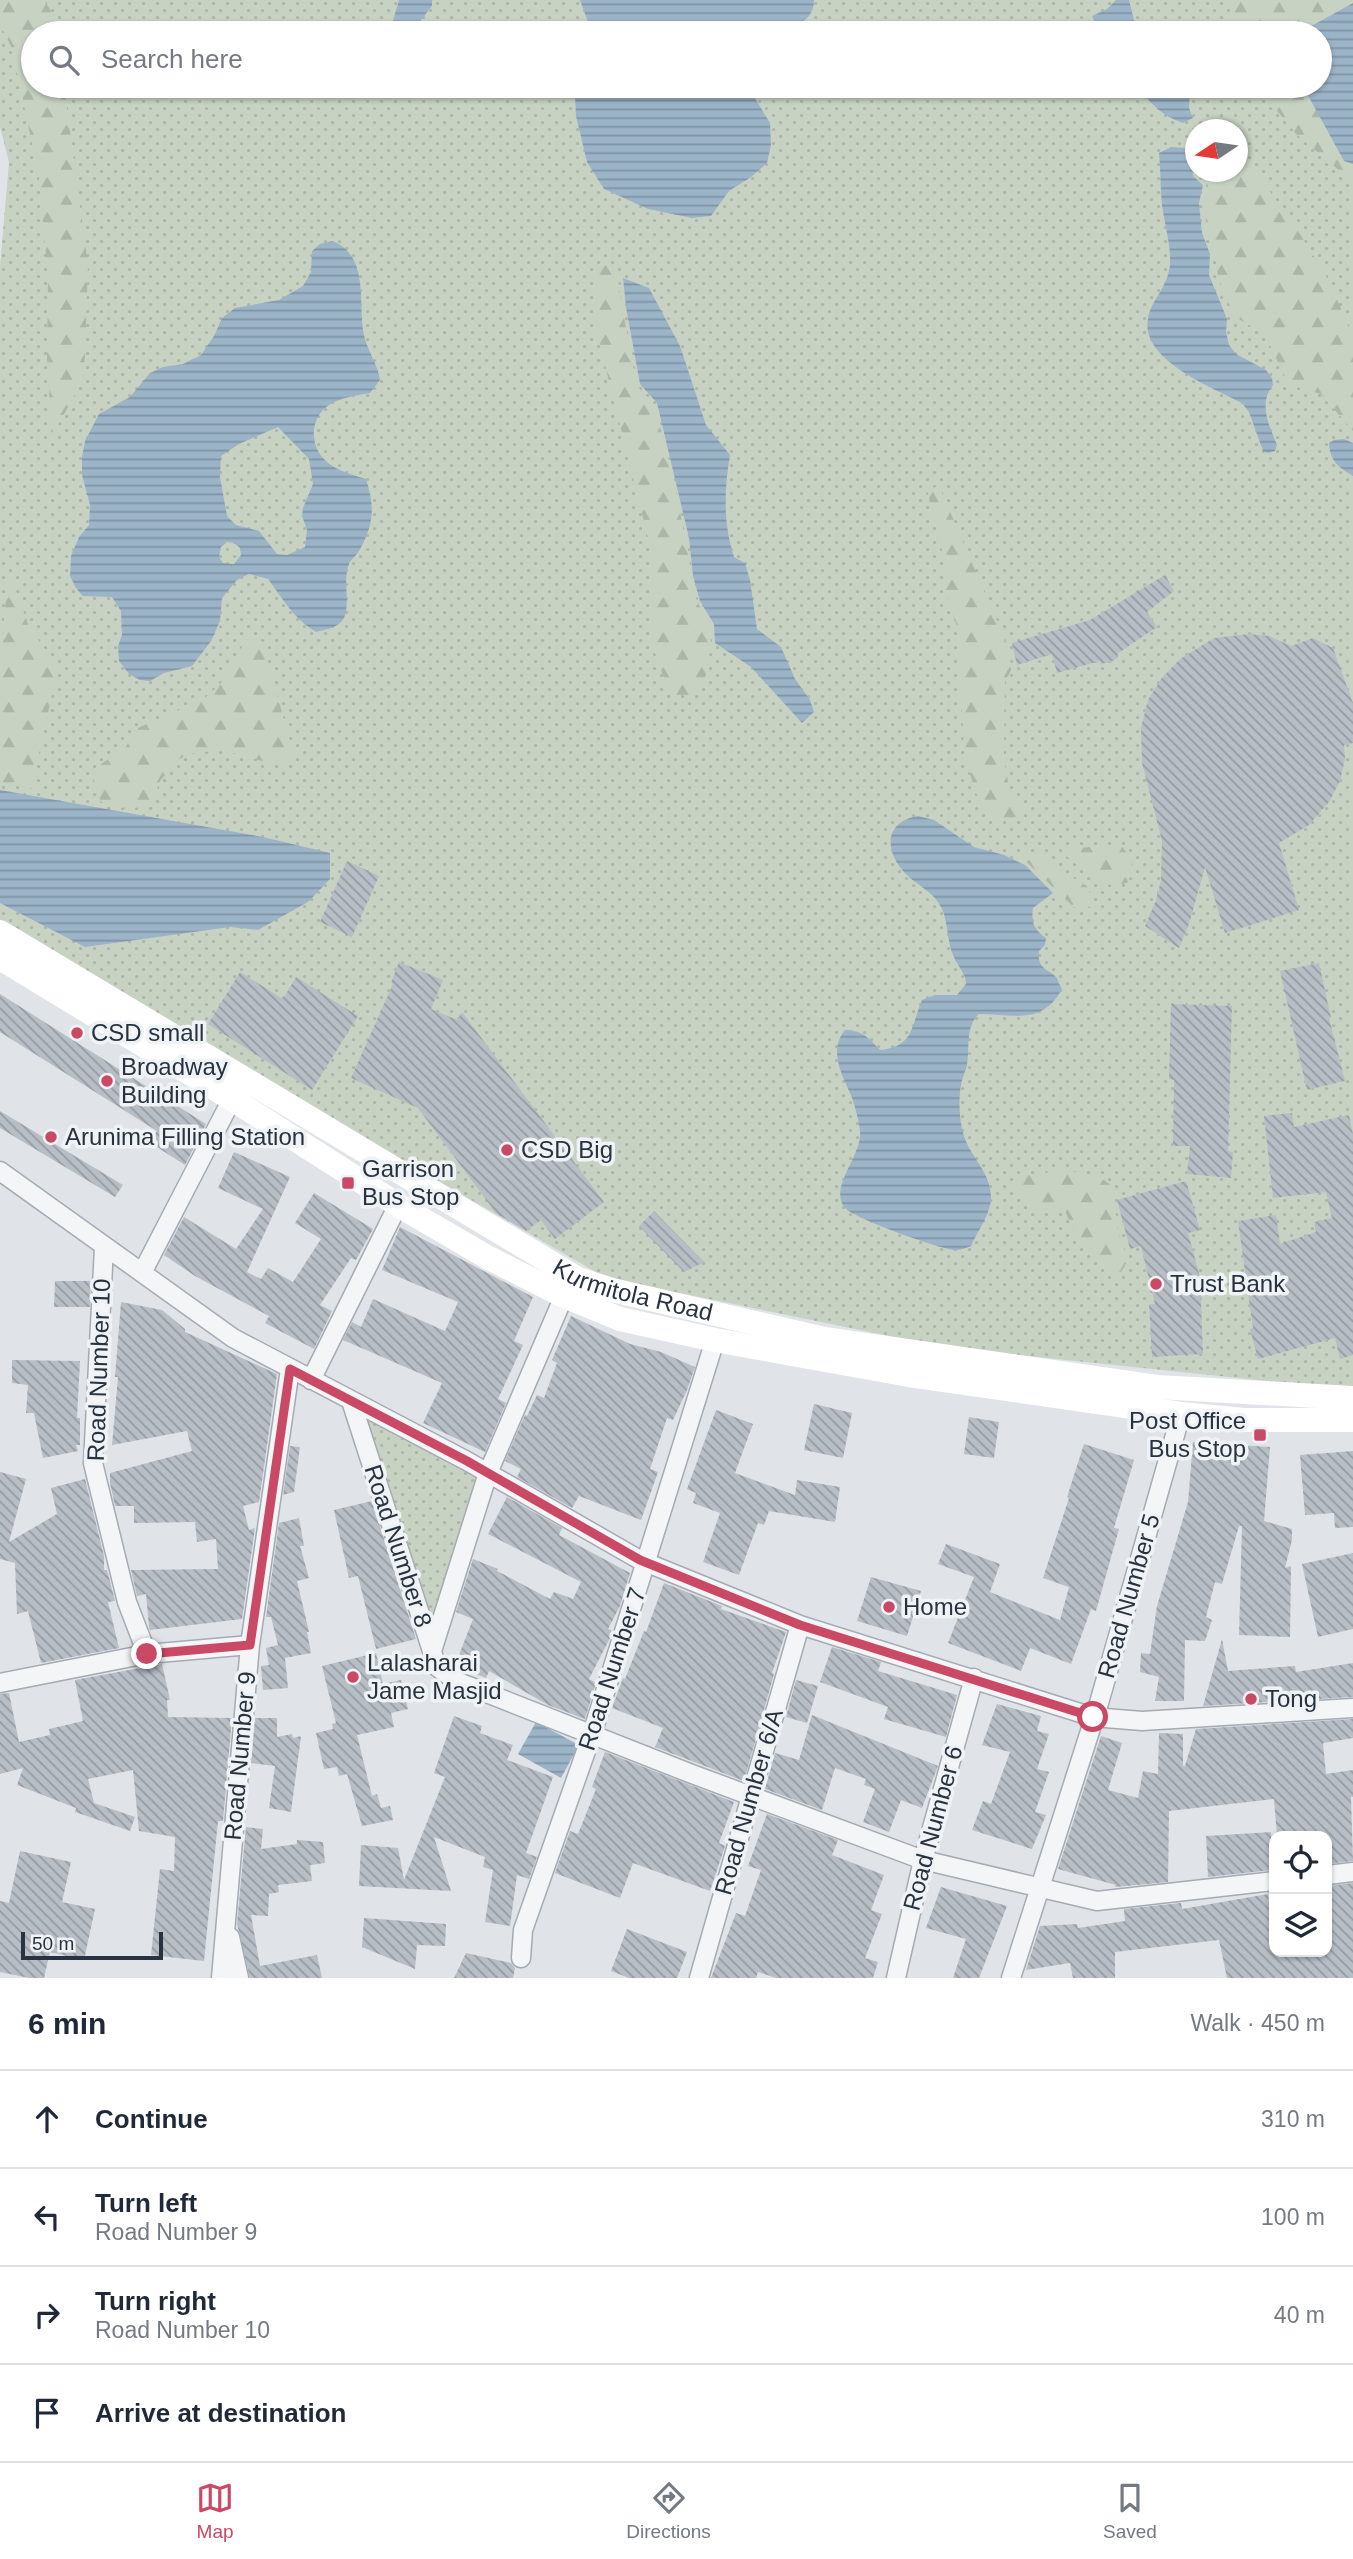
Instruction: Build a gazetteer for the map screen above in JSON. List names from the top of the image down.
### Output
{
  "streets": {
    "main road": ["Kurmitola Road"],
    "street": [
      "Road Number 10",
      "Road Number 8",
      "Road Number 5",
      "Road Number 7",
      "Road Number 9",
      "Road Number 6/A",
      "Road Number 6"
    ]
  },
  "crossings": [
    ["Kurmitola Road", "Road Number 10"],
    ["Kurmitola Road", "Road Number 8"],
    ["Kurmitola Road", "Road Number 5"],
    ["Kurmitola Road", "Road Number 7"]
  ],
  "places": {
    "other": [
      "CSD small",
      "Broadway Building",
      "Arunima Filling Station",
      "CSD Big",
      "Trust Bank",
      "Home",
      "Lalasharai Jame Masjid",
      "Tong"
    ],
    "transit": ["Garrison Bus Stop", "Post Office Bus Stop"]
  },
  "scale_bar": "50 m",
  "north": "left",
  "page": {
    "search": "Search here",
    "scale": "50 m",
    "heading": ["6 min", "Walk · 450 m"],
    "list": [
      ["Continue", "310 m"],
      ["Turn left", "Road Number 9", "100 m"],
      ["Turn right", "Road Number 10", "40 m"],
      "Arrive at destination"
    ],
    "nav": ["Map", "Directions", "Saved"]
  }
}
